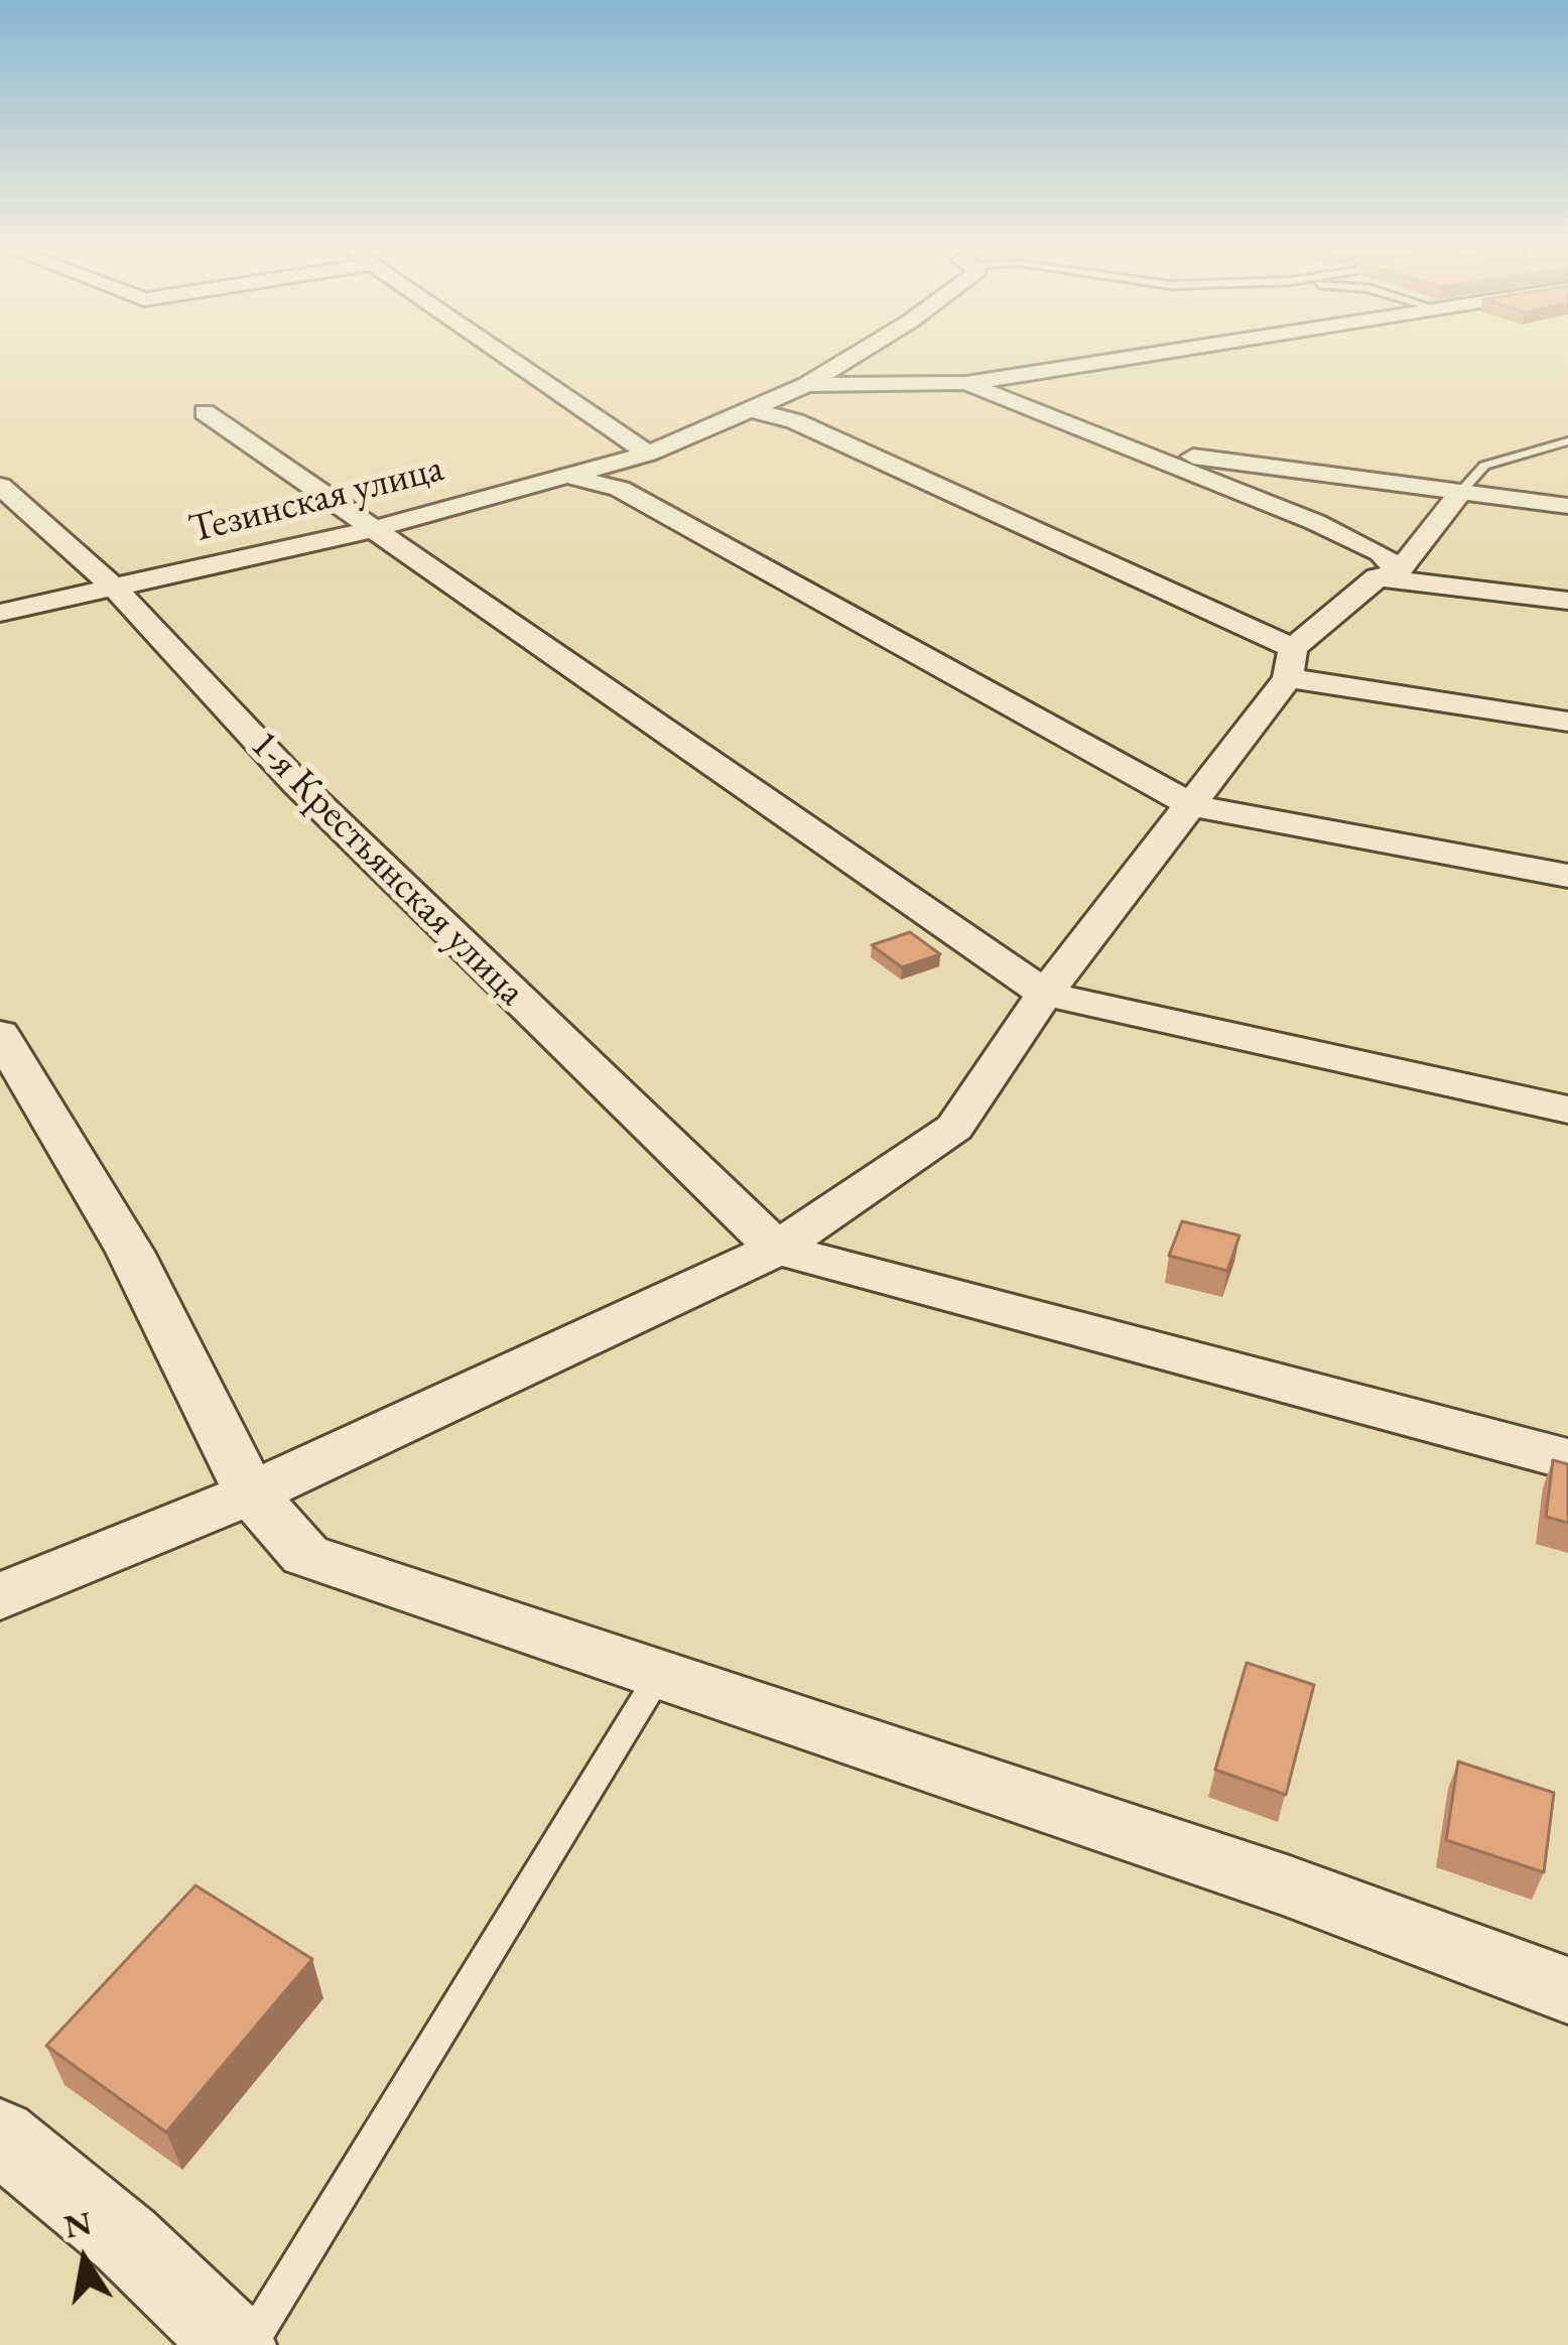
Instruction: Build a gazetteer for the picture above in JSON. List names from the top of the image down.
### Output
{
  "streets": {
    "street": ["Тезинская улица", "1-я Крестьянская улица"]
  },
  "crossings": [
    ["Тезинская улица", "1-я Крестьянская улица"]
  ],
  "north": "top"
}
